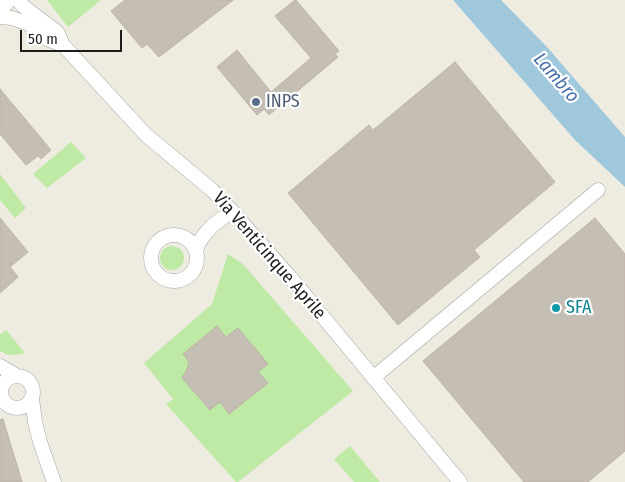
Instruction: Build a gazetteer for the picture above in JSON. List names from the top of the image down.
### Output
{
  "streets": {
    "street": ["Via Venticinque Aprile"]
  },
  "water": ["Lambro"],
  "places": ["INPS", "SFA"],
  "scale_bar": "50 m"
}
